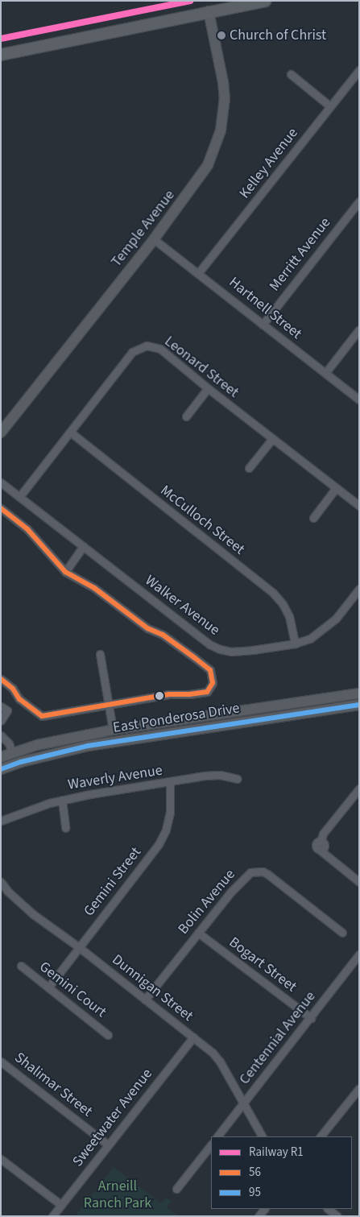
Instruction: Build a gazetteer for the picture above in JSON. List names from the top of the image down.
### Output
{
  "streets": {
    "main road": ["Temple Avenue", "East Ponderosa Drive"],
    "street": [
      "Kelley Avenue",
      "Merritt Avenue",
      "Hartnell Street",
      "Leonard Street",
      "McCulloch Street",
      "Walker Avenue",
      "Waverly Avenue",
      "Gemini Street",
      "Bolin Avenue",
      "Bogart Street",
      "Dunnigan Street",
      "Gemini Court",
      "Centennial Avenue",
      "Shalimar Street",
      "Sweetwater Avenue"
    ]
  },
  "crossings": [
    ["Kelley Avenue", "Hartnell Street"],
    ["Temple Avenue", "Hartnell Street"],
    ["Merritt Avenue", "Hartnell Street"],
    ["Leonard Street", "McCulloch Street"],
    ["Leonard Street", "Walker Avenue"],
    ["McCulloch Street", "Walker Avenue"],
    ["Waverly Avenue", "Gemini Street"],
    ["Gemini Street", "Dunnigan Street"],
    ["Gemini Street", "Gemini Court"],
    ["Bolin Avenue", "Bogart Street"],
    ["Bolin Avenue", "Dunnigan Street"],
    ["Bogart Street", "Centennial Avenue"],
    ["Dunnigan Street", "Centennial Avenue"],
    ["Dunnigan Street", "Sweetwater Avenue"],
    ["Shalimar Street", "Sweetwater Avenue"]
  ],
  "parks": ["Arneill Ranch Park"],
  "places": ["Church of Christ"],
  "lines": ["rail line R1", "transit line 56", "transit line 95"],
  "legend": ["Railway R1", "56", "95"]
}
